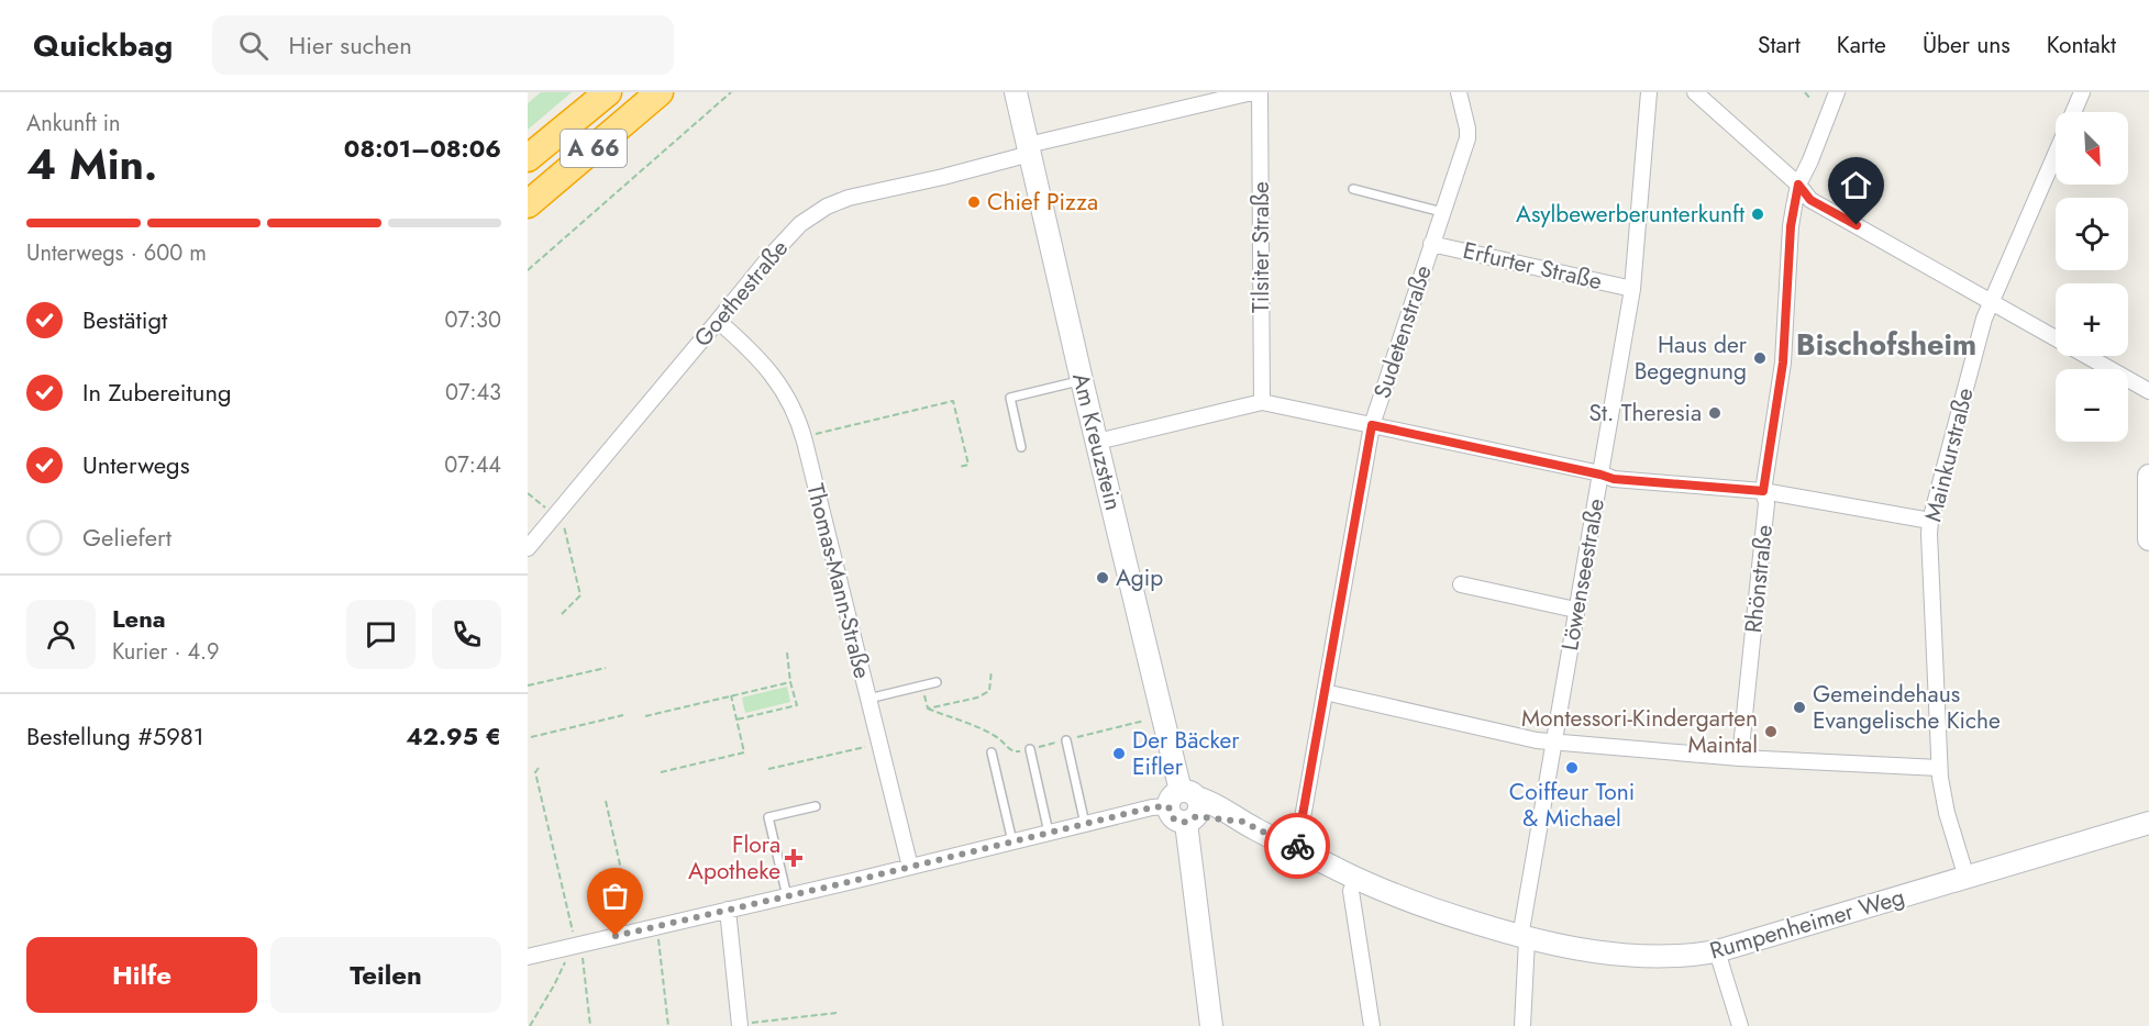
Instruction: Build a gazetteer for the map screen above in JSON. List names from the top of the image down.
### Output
{
  "streets": {
    "highway": ["A 66"],
    "street": [
      "Tilsiter Straße",
      "Erfurter Straße",
      "Goethestraße",
      "Sudetenstraße",
      "Am Kreuzstein",
      "Mainkurstraße",
      "Löwenseestraße",
      "Rhönstraße",
      "Thomas-Mann-Straße",
      "Rumpenheimer Weg"
    ]
  },
  "crossings": [
    ["Erfurter Straße", "Sudetenstraße"],
    ["Erfurter Straße", "Löwenseestraße"],
    ["Goethestraße", "Am Kreuzstein"],
    ["Goethestraße", "Thomas-Mann-Straße"],
    ["Sudetenstraße", "Rumpenheimer Weg"],
    ["Am Kreuzstein", "Rumpenheimer Weg"],
    ["Mainkurstraße", "Rumpenheimer Weg"],
    ["Löwenseestraße", "Rumpenheimer Weg"]
  ],
  "districts": ["Bischofsheim"],
  "places": {
    "other": [
      "Chief Pizza",
      "Asylbewerberunterkunft",
      "Haus der Begegnung",
      "St. Theresia",
      "Agip",
      "Gemeindehaus Evangelische Kiche",
      "Montessori-Kindergarten Maintal",
      "Der Bäcker Eifler",
      "Coiffeur Toni & Michael"
    ],
    "health": ["Flora Apotheke"]
  },
  "north": "bottom right",
  "page": {
    "header": "Quickbag",
    "search": "Hier suchen",
    "nav": [
      "Start",
      "Karte",
      "Über uns",
      "Kontakt"
    ],
    "heading": ["4 Min.", "Ankunft in", "08:01–08:06"],
    "panel": [
      "Lena",
      "Kurier · 4.9",
      "Bestellung #5981",
      "42.95 €"
    ],
    "map_buttons": ["+", "−"],
    "bar": "Unterwegs · 600 m",
    "list": [
      ["Bestätigt", "07:30"],
      ["In Zubereitung", "07:43"],
      ["Unterwegs", "07:44"],
      "Geliefert"
    ],
    "buttons": ["Hilfe", "Teilen"]
  }
}
